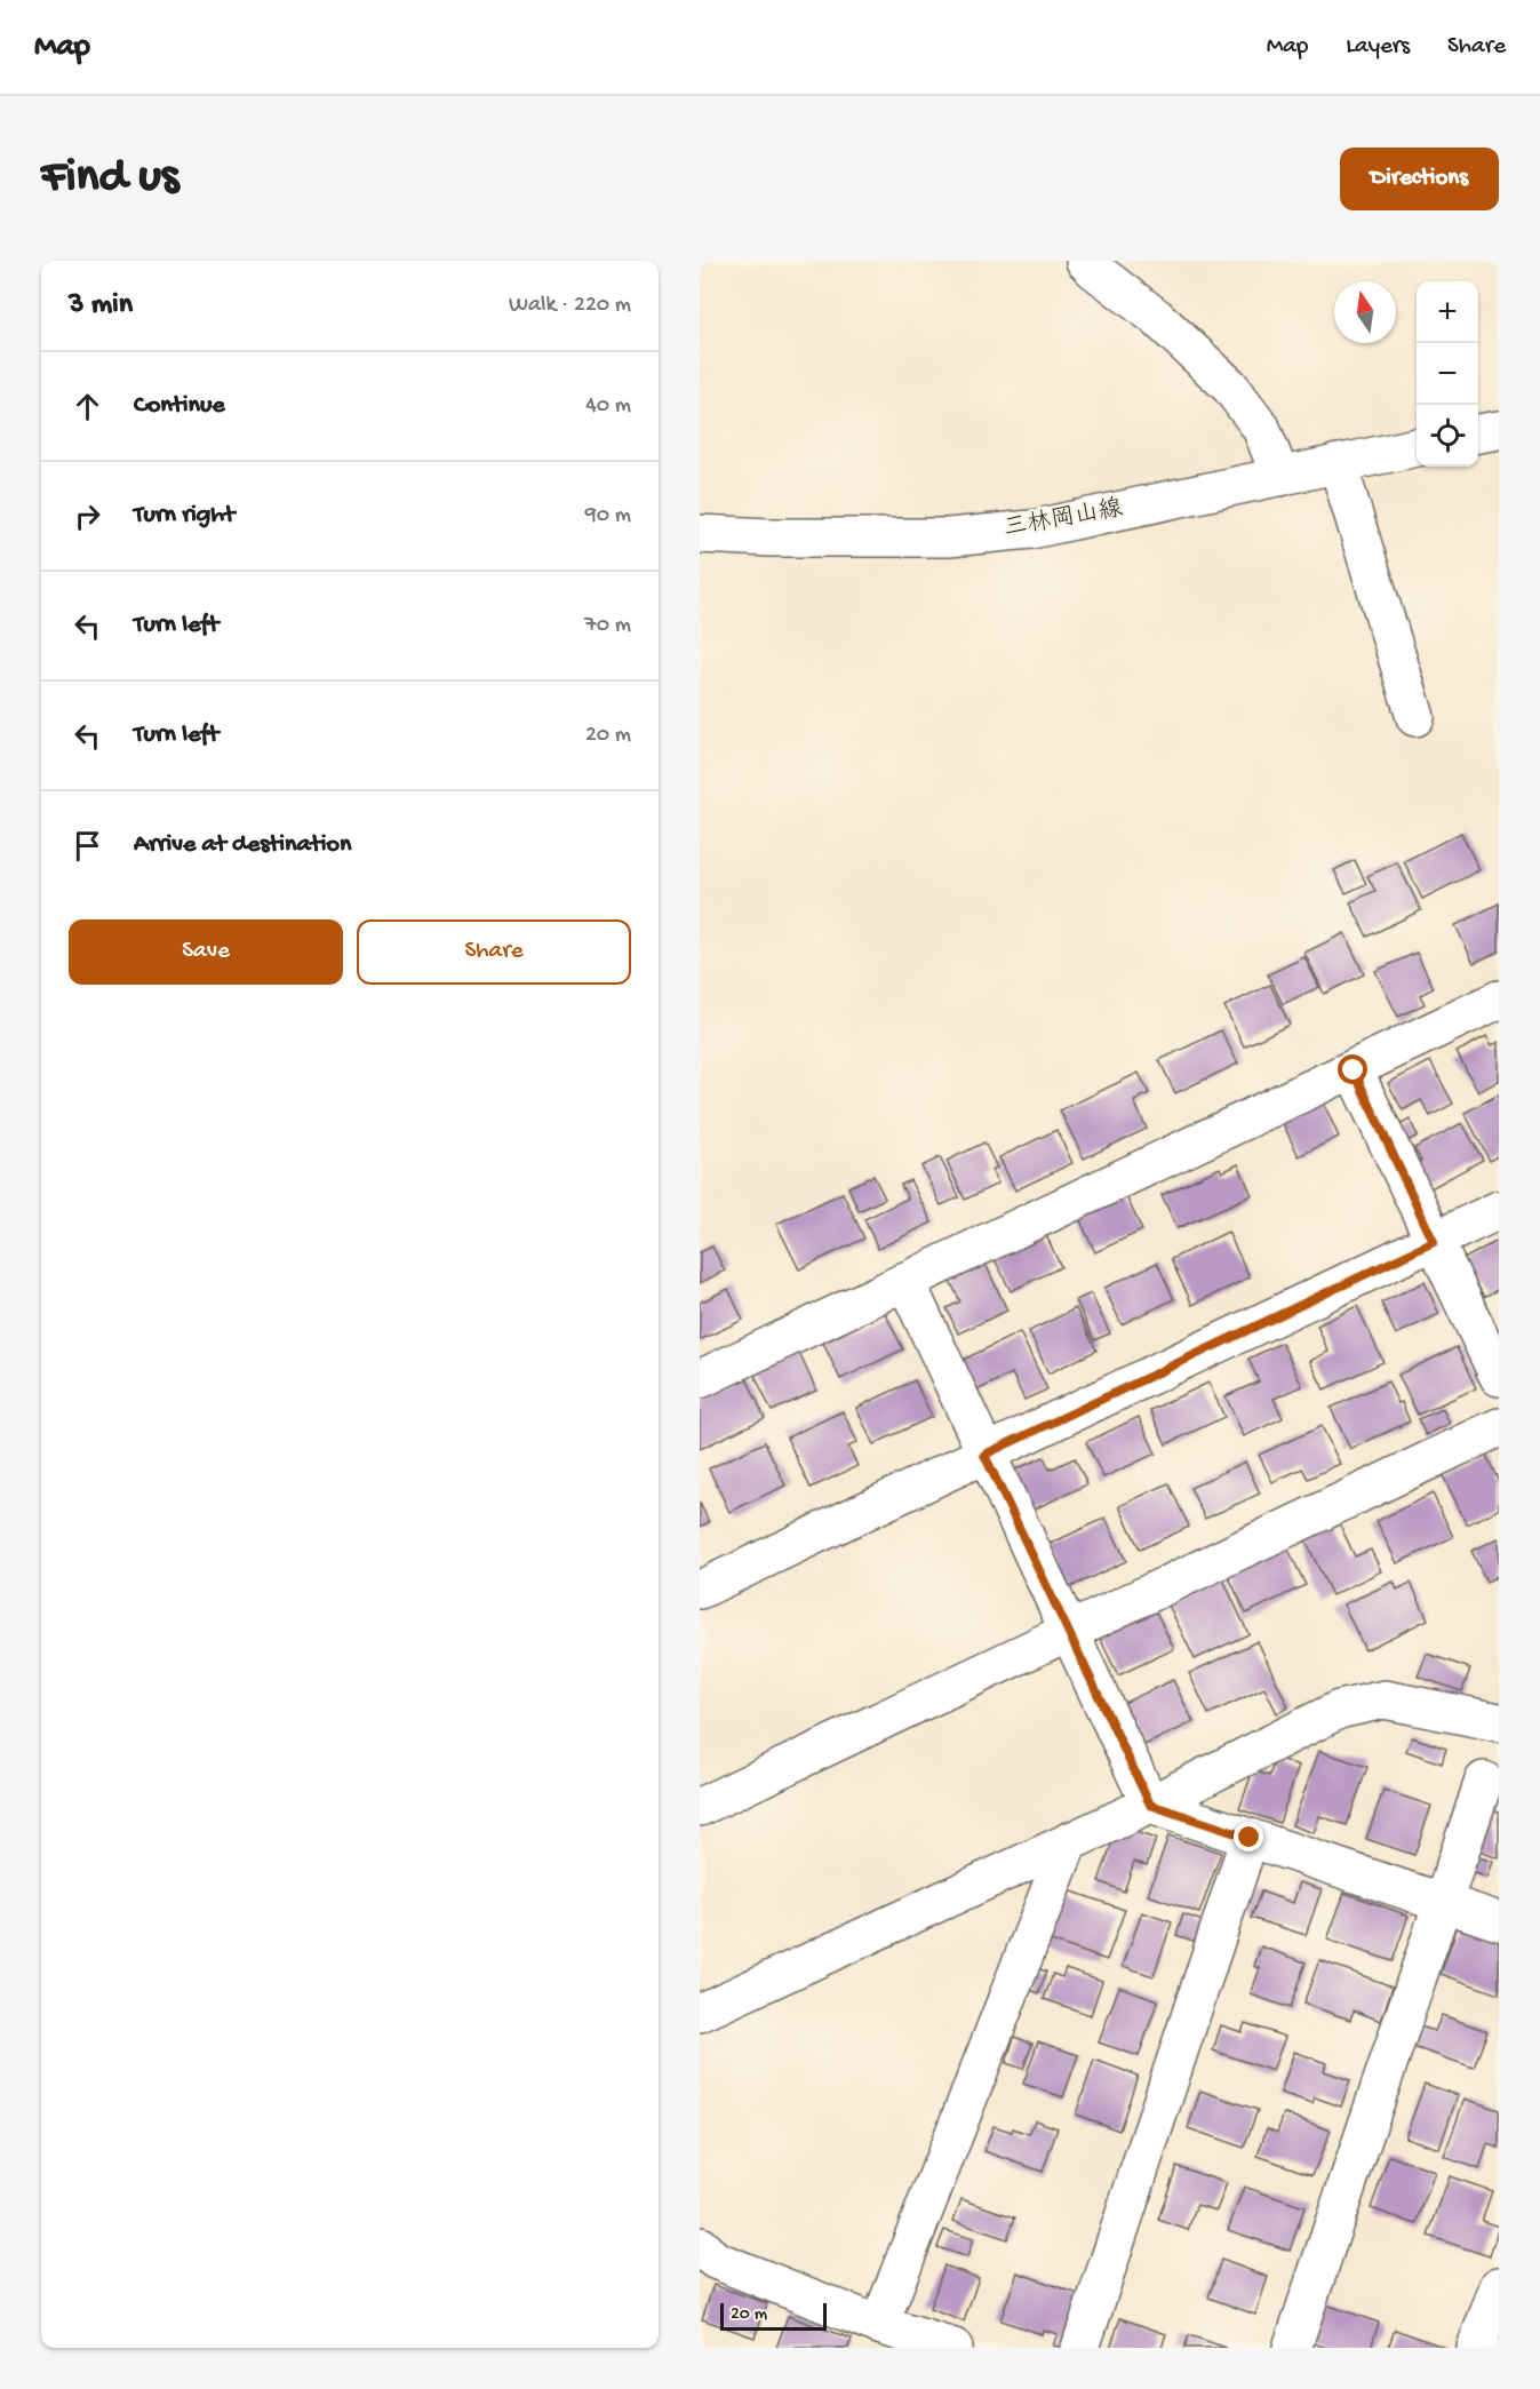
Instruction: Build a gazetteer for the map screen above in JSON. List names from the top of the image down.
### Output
{
  "streets": {
    "street": ["三林岡山線"]
  },
  "scale_bar": "20 m",
  "north": "top",
  "page": {
    "header": "Map",
    "nav": ["Map", "Layers", "Share"],
    "buttons": [
      "Directions",
      ["Save", "Share"]
    ],
    "title": "Find us",
    "heading": ["3 min", "Walk · 220 m"],
    "map_buttons": ["+", "−"],
    "list": [
      ["Continue", "40 m"],
      ["Turn right", "90 m"],
      ["Turn left", "70 m"],
      ["Turn left", "20 m"],
      "Arrive at destination"
    ],
    "scale": "20 m"
  }
}
